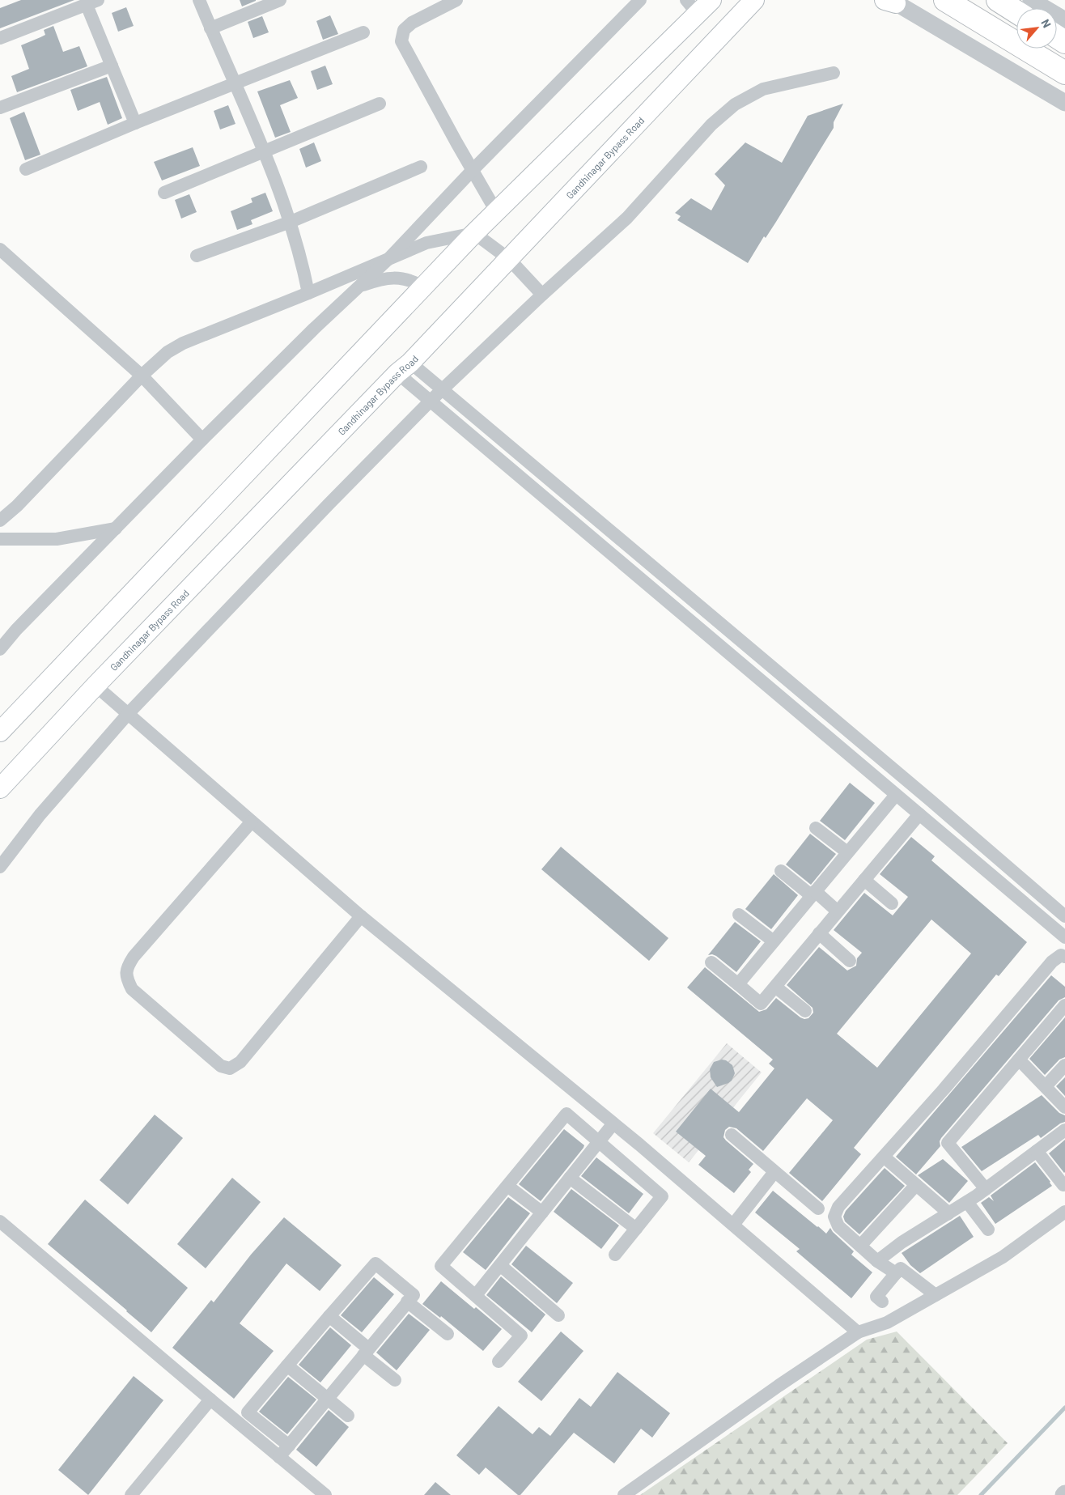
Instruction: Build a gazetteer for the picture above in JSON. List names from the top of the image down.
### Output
{
  "streets": {
    "main road": ["Gandhinagar Bypass Road"]
  },
  "north": "top right"
}
